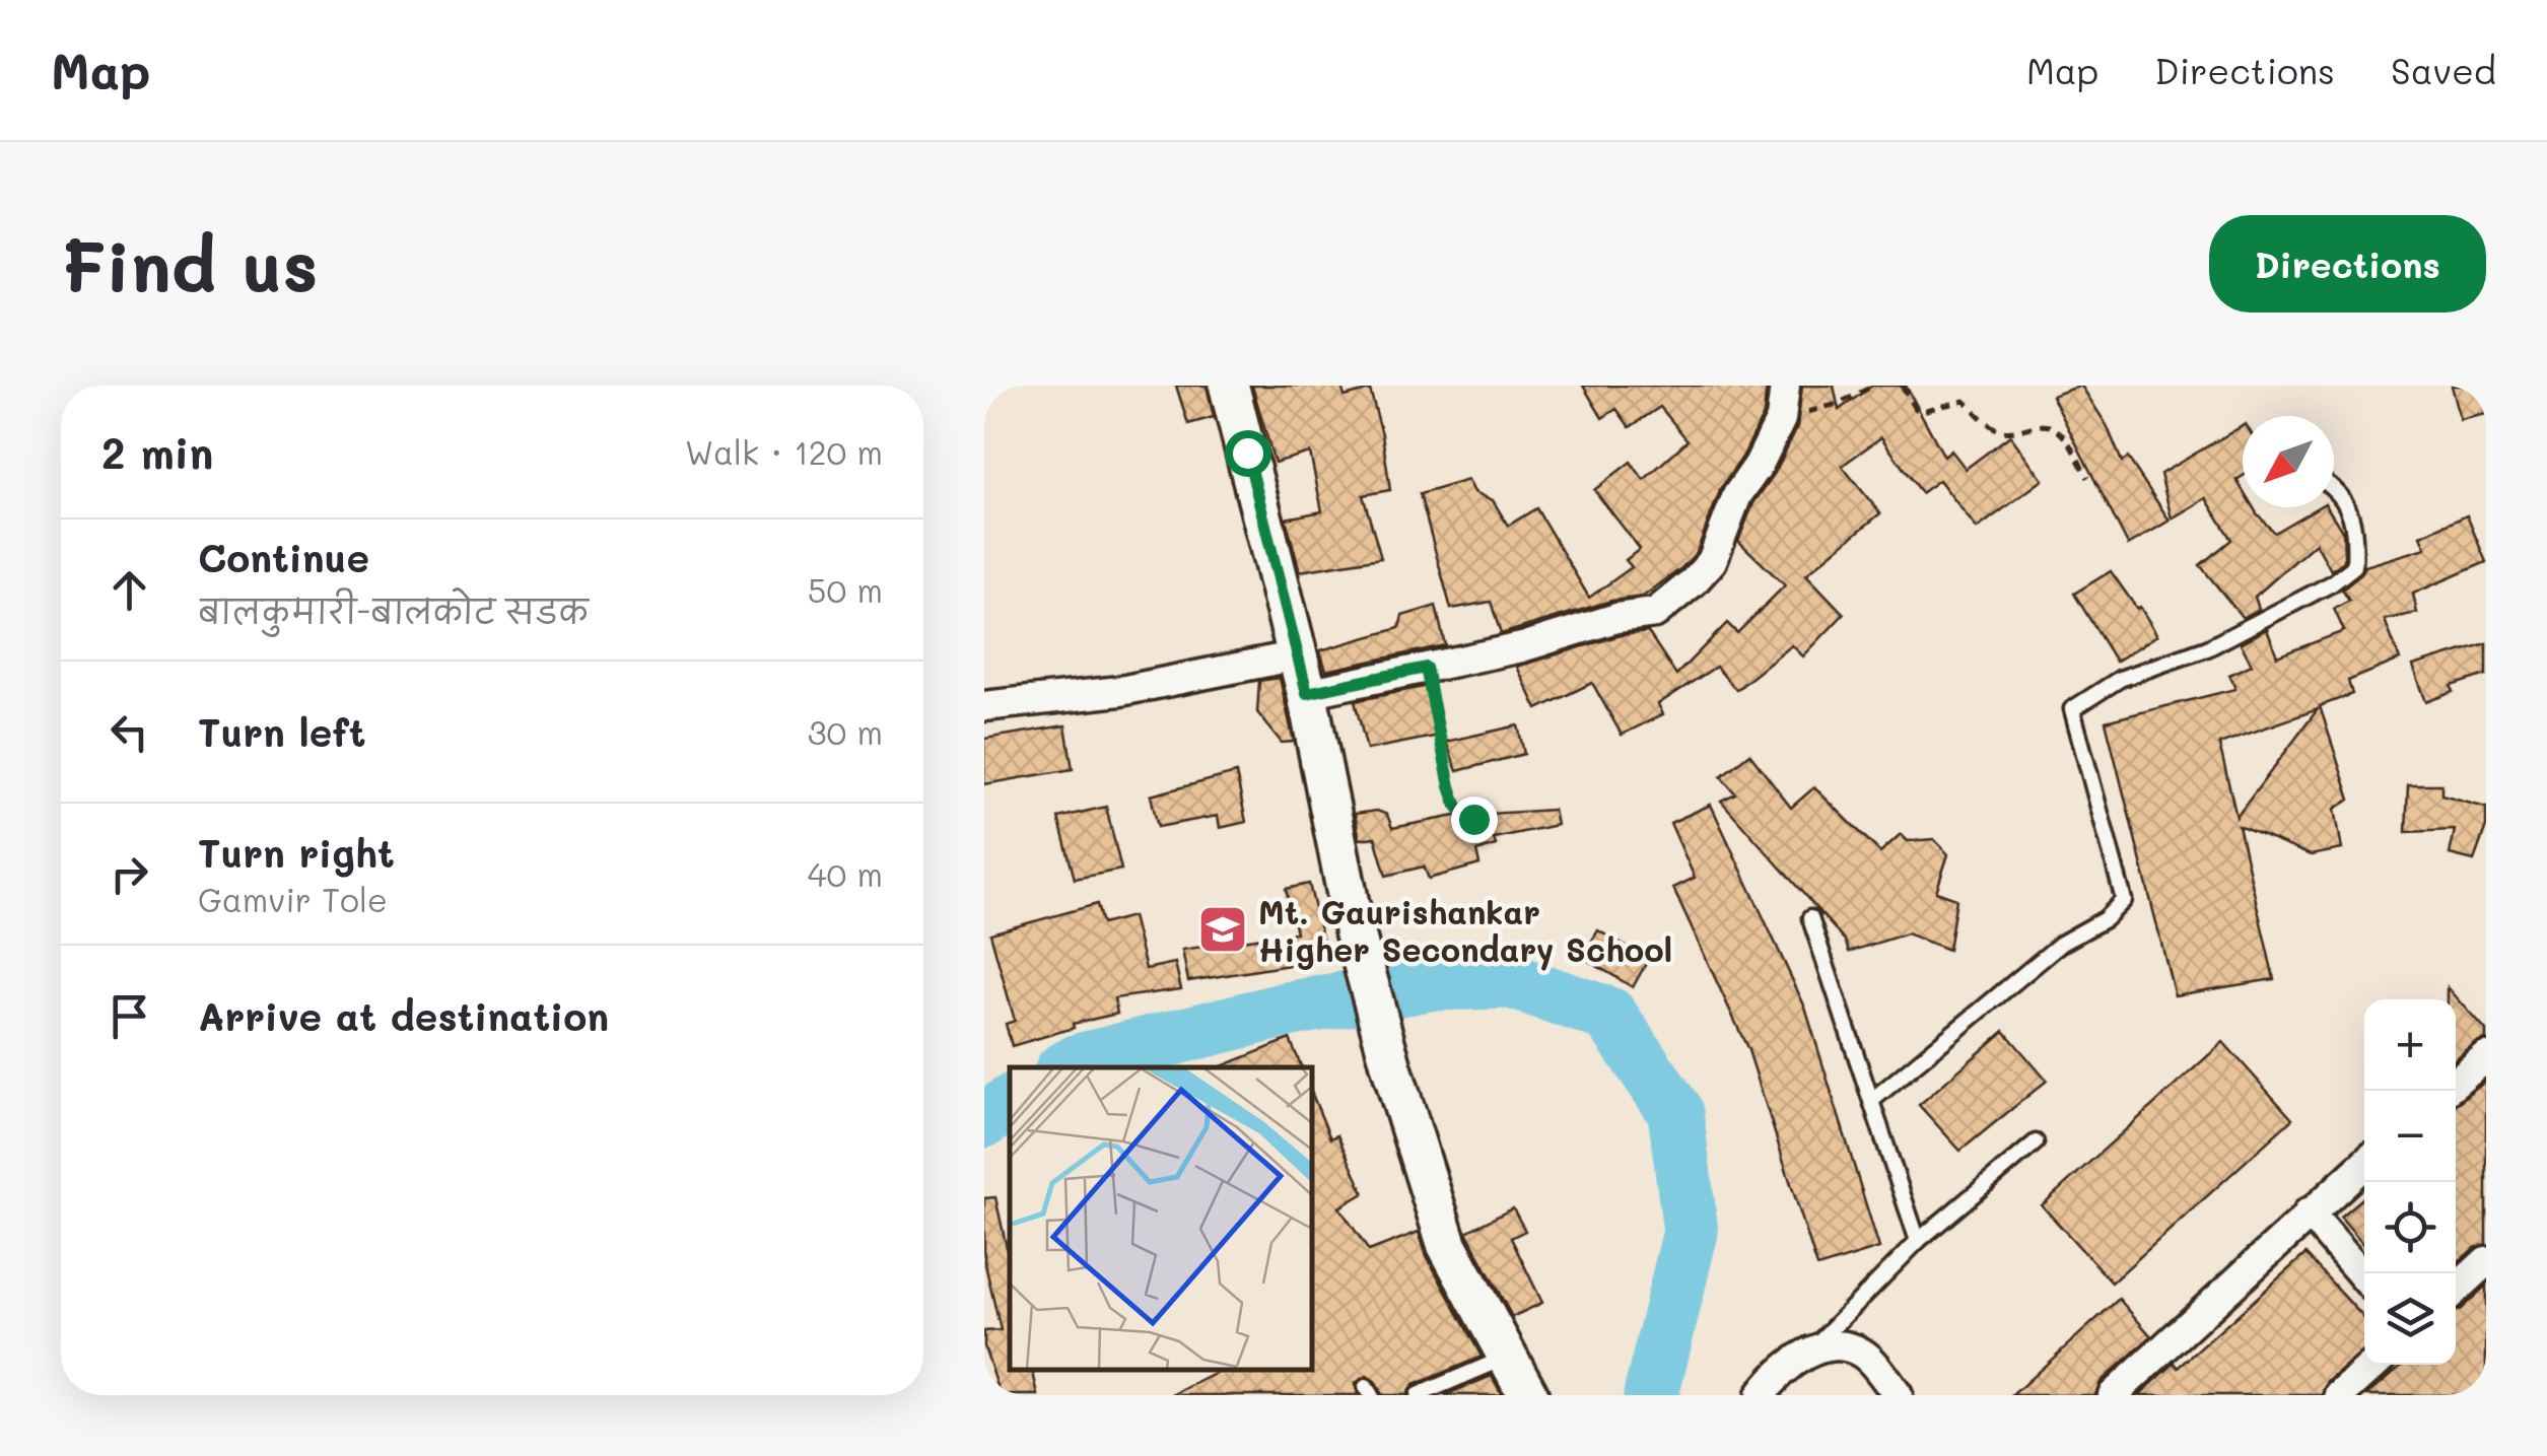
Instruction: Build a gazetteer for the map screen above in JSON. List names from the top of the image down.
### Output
{
  "places": {
    "school or university": ["Mt. Gaurishankar Higher Secondary School"]
  },
  "north": "bottom left",
  "page": {
    "header": "Map",
    "nav": ["Map", "Directions", "Saved"],
    "buttons": "Directions",
    "title": "Find us",
    "heading": ["2 min", "Walk · 120 m"],
    "list": [
      ["Continue", "बालकुमारी-बालकोट सडक", "50 m"],
      ["Turn left", "30 m"],
      ["Turn right", "Gamvir Tole", "40 m"],
      "Arrive at destination"
    ],
    "map_buttons": ["+", "−"]
  }
}
